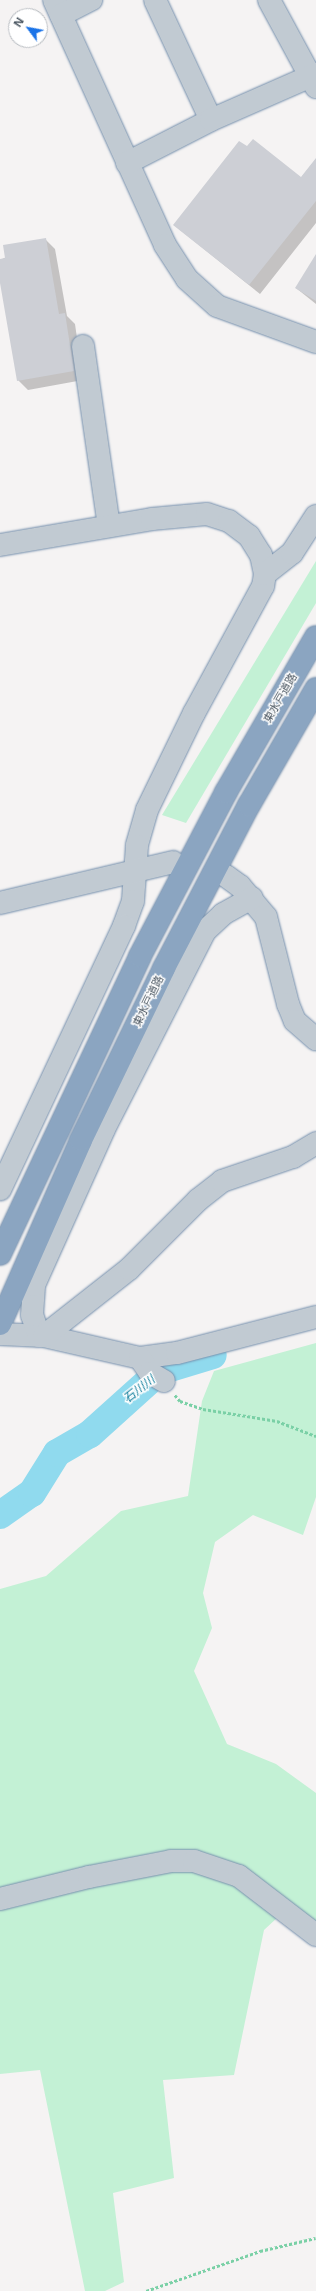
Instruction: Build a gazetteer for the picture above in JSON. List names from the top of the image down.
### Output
{
  "streets": {
    "highway": ["東水戸道路"]
  },
  "water": ["石川川"],
  "north": "top left"
}
